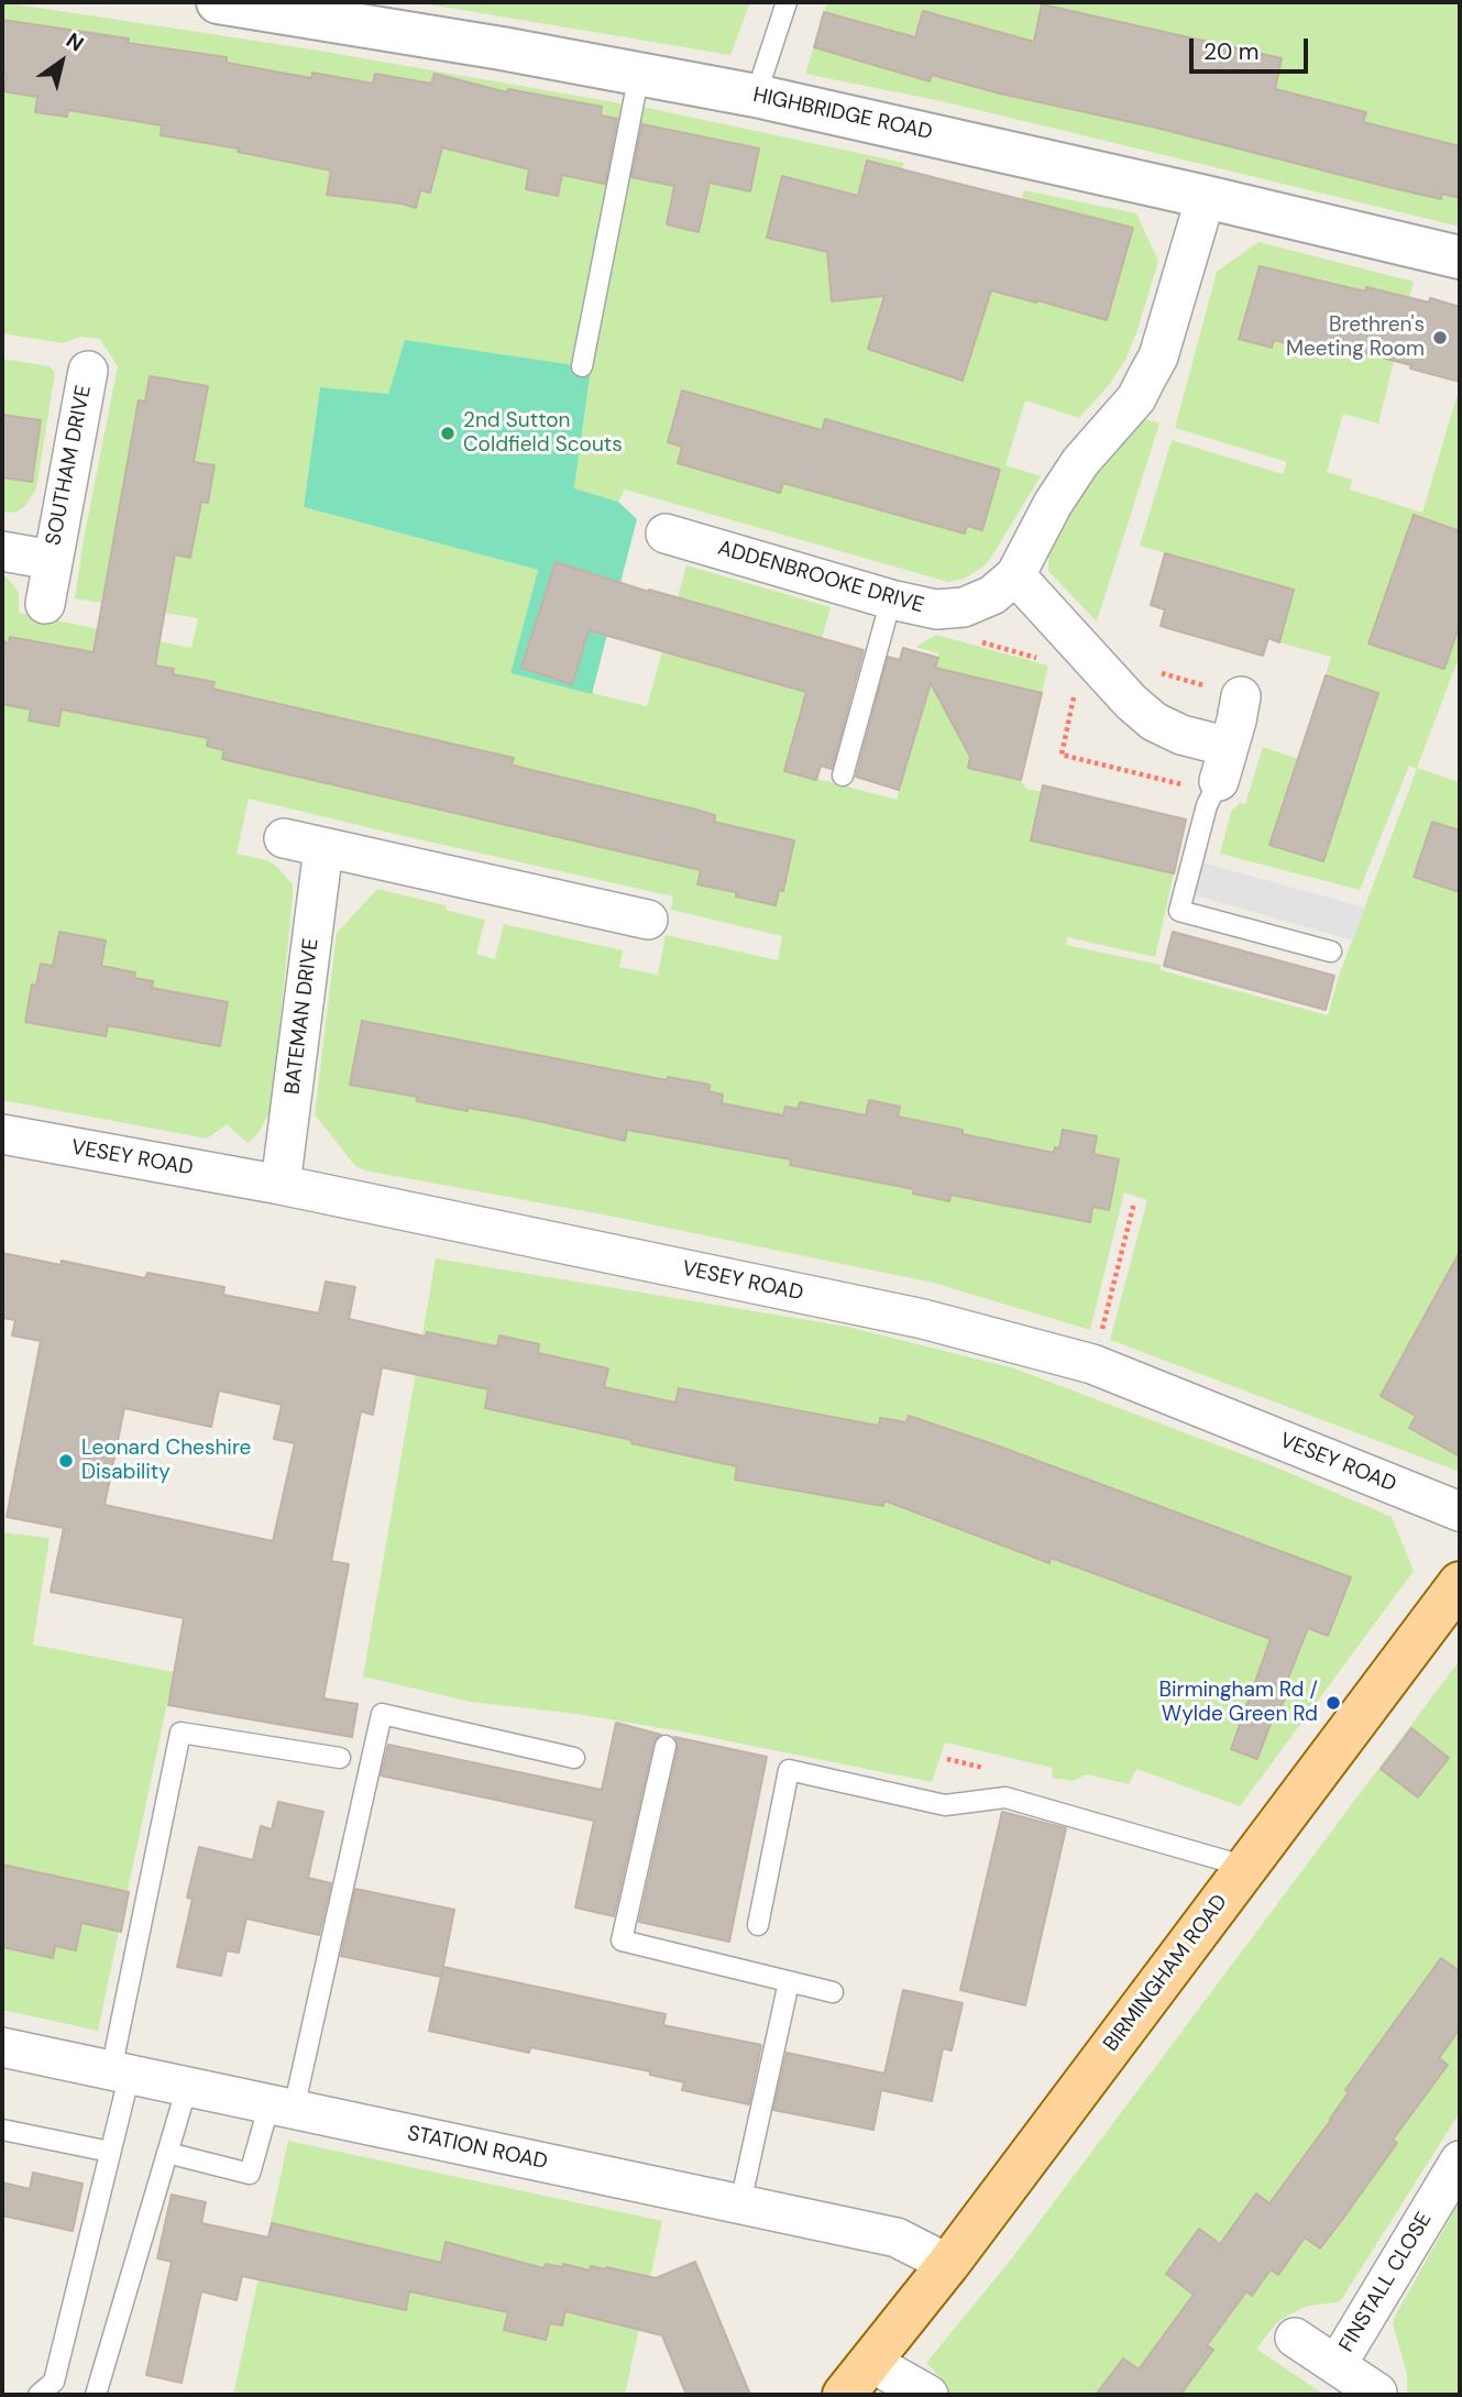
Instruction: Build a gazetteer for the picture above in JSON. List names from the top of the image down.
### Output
{
  "streets": {
    "main road": ["BIRMINGHAM ROAD"],
    "street": [
      "HIGHBRIDGE ROAD",
      "SOUTHAM DRIVE",
      "ADDENBROOKE DRIVE",
      "BATEMAN DRIVE",
      "VESEY ROAD",
      "STATION ROAD",
      "FINSTALL CLOSE"
    ]
  },
  "crossings": [
    ["HIGHBRIDGE ROAD", "ADDENBROOKE DRIVE"],
    ["BATEMAN DRIVE", "VESEY ROAD"],
    ["BIRMINGHAM ROAD", "STATION ROAD"]
  ],
  "places": [
    "Brethren's Meeting Room",
    "2nd Sutton Coldfield Scouts",
    "Leonard Cheshire Disability",
    "Birmingham Rd / Wylde Green Rd"
  ],
  "scale_bar": "20 m",
  "north": "top right"
}
